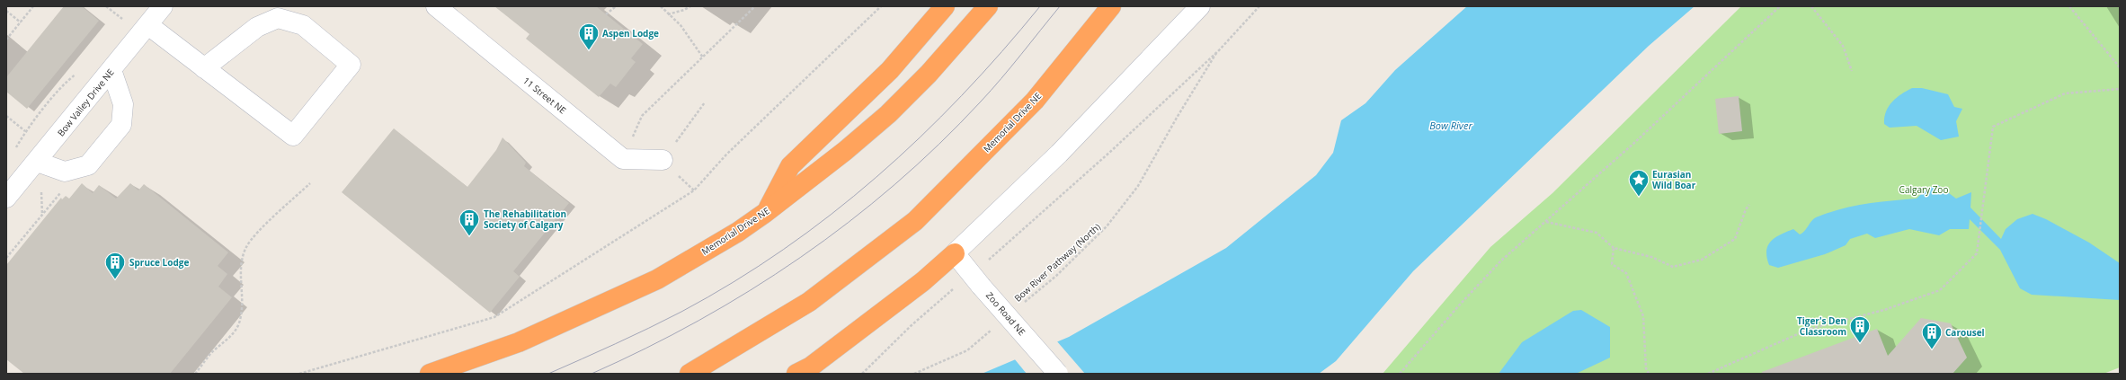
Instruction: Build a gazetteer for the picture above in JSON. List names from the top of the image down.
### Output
{
  "streets": {
    "highway": ["Memorial Drive NE"],
    "street": ["11 Street NE", "Bow Valley Drive NE", "Zoo Road NE"],
    "path": ["Bow River Pathway (North)"]
  },
  "water": ["Bow River"],
  "parks": ["Calgary Zoo"],
  "places": {
    "building": [
      "Aspen Lodge",
      "The Rehabilitation Society of Calgary",
      "Spruce Lodge",
      "Tiger's Den Classroom",
      "Carousel"
    ],
    "place": ["Eurasian Wild Boar"]
  }
}
